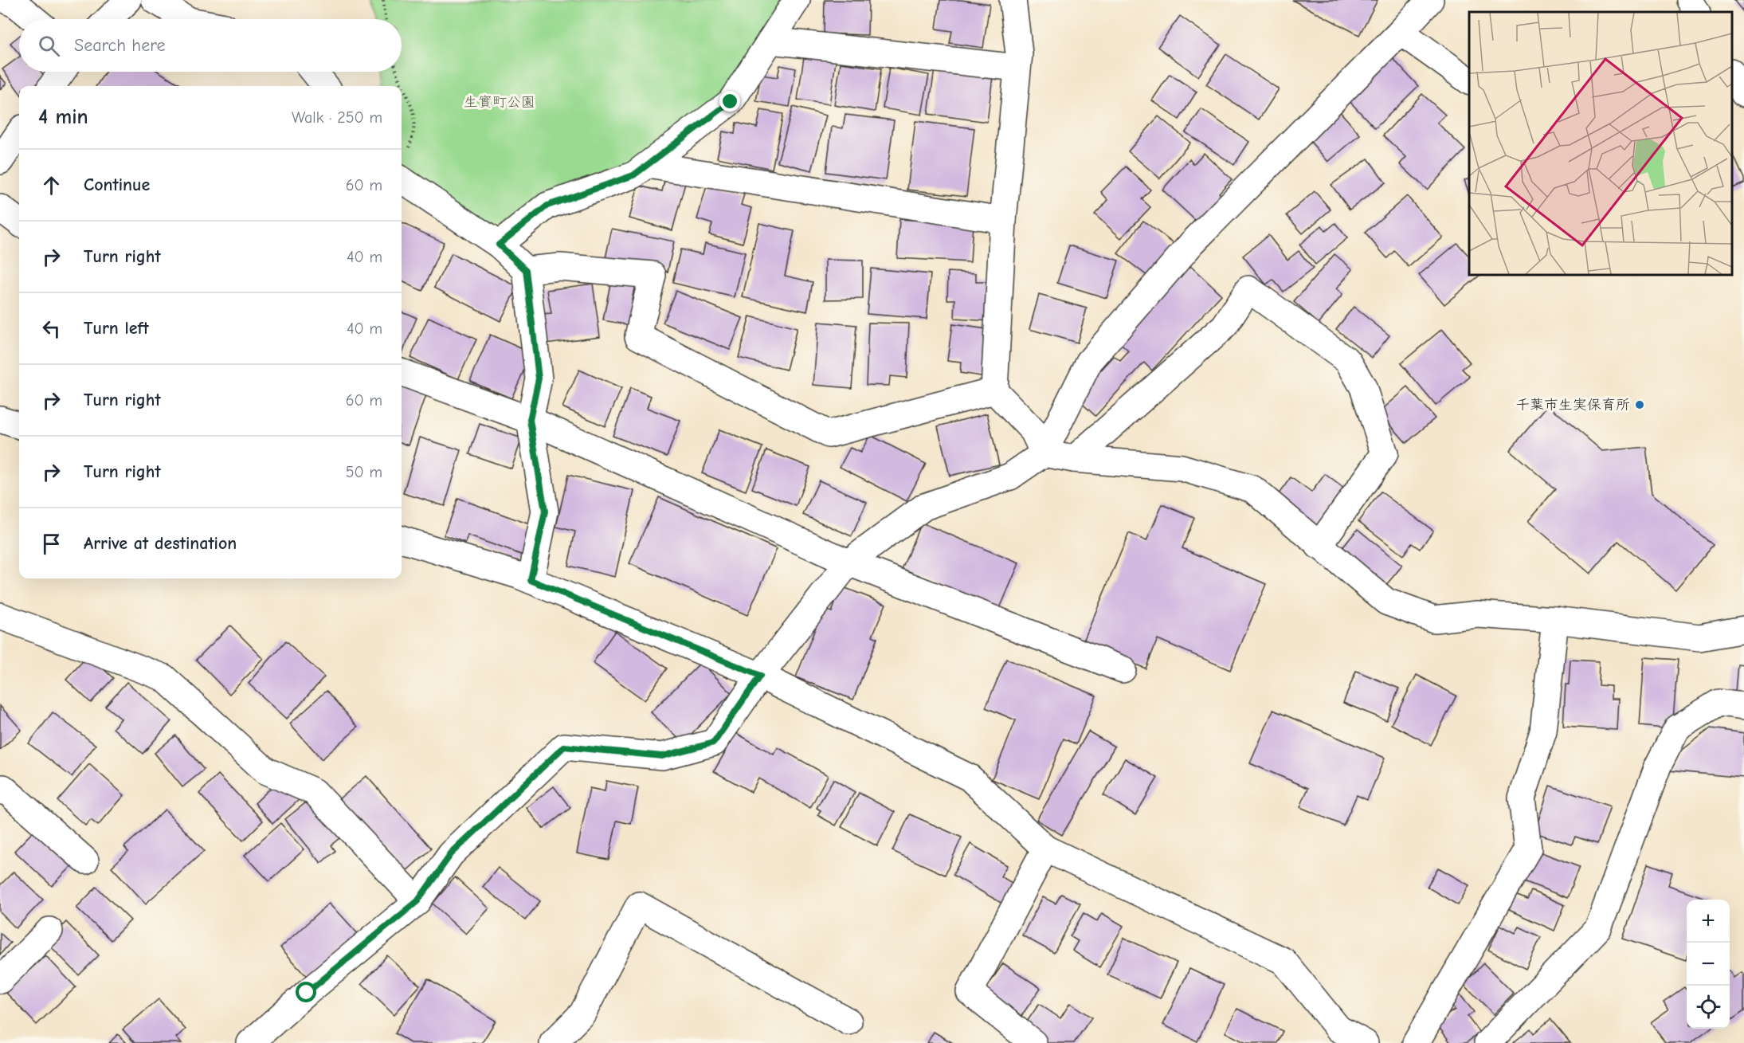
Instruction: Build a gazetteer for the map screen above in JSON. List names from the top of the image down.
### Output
{
  "parks": ["生實町公園"],
  "places": ["千葉市生実保育所"],
  "page": {
    "search": "Search here",
    "heading": ["4 min", "Walk · 250 m"],
    "list": [
      ["Continue", "60 m"],
      ["Turn right", "40 m"],
      ["Turn left", "40 m"],
      ["Turn right", "60 m"],
      ["Turn right", "50 m"],
      "Arrive at destination"
    ],
    "map_buttons": ["+", "−"]
  }
}
